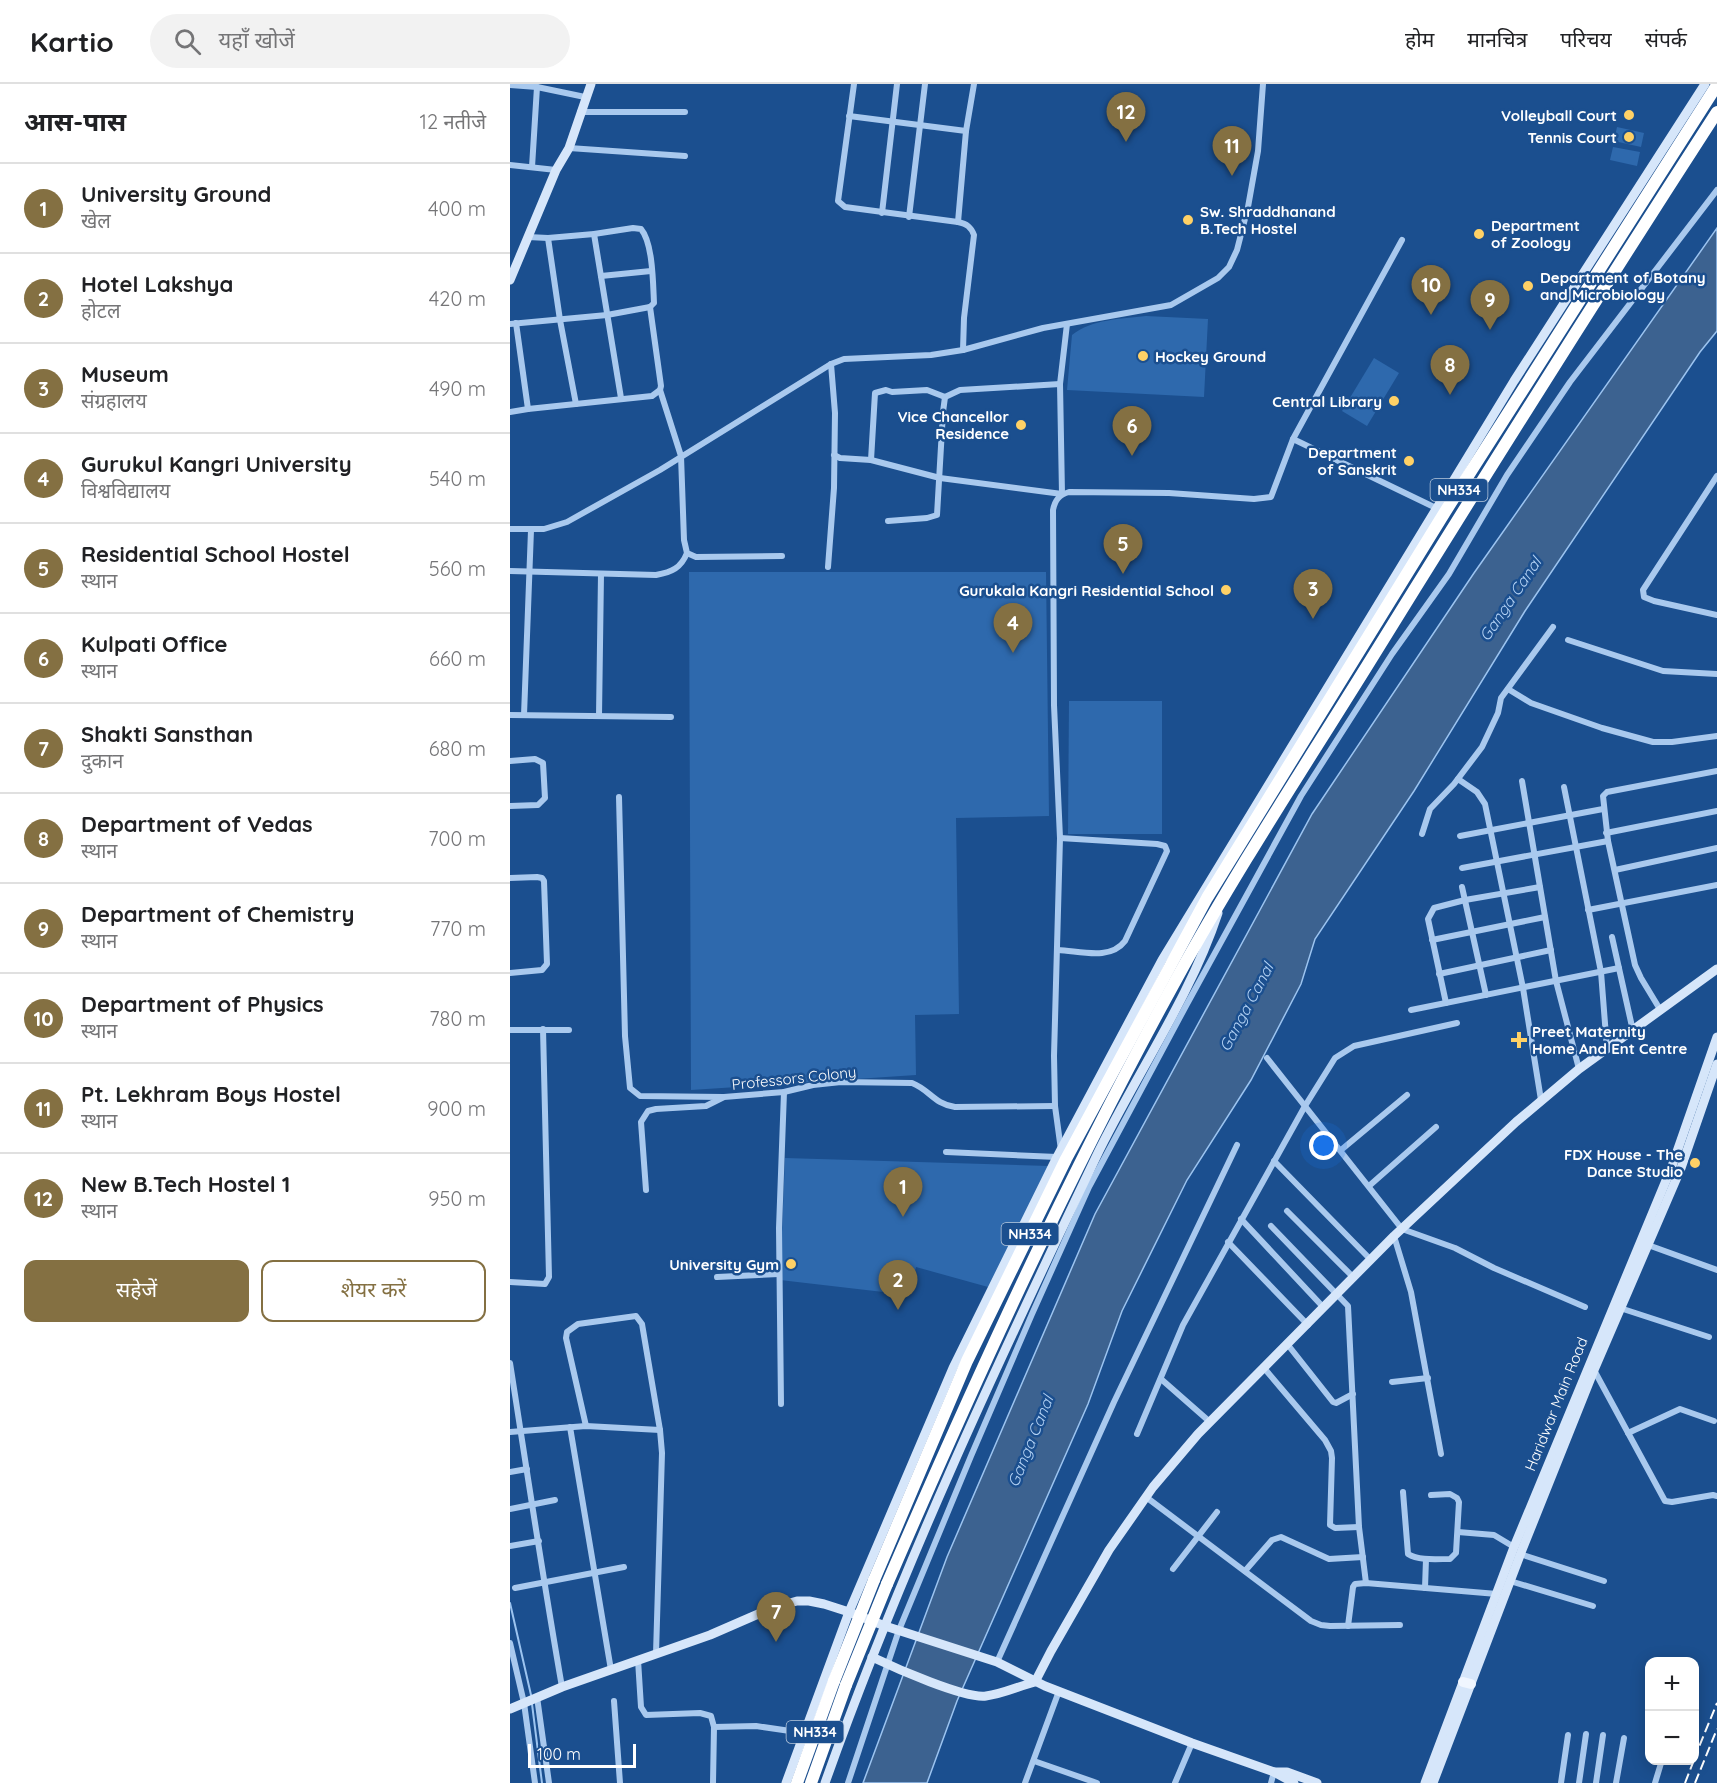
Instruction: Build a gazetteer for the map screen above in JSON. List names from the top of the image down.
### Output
{
  "streets": {
    "highway": ["NH334"],
    "street": ["Professors Colony", "Haridwar Main Road"]
  },
  "water": ["Ganga Canal"],
  "places": {
    "other": [
      "Volleyball Court",
      "Tennis Court",
      "Sw. Shraddhanand B.Tech Hostel",
      "Department of Zoology",
      "Department of Botany and Microbiology",
      "Hockey Ground",
      "Central Library",
      "Vice Chancellor Residence",
      "Department of Sanskrit",
      "Gurukala Kangri Residential School",
      "FDX House - The Dance Studio",
      "University Gym"
    ],
    "health": ["Preet Maternity Home And Ent Centre"]
  },
  "scale_bar": "100 m",
  "page": {
    "header": "Kartio",
    "search": "यहाँ खोजें",
    "nav": [
      "होम",
      "मानचित्र",
      "परिचय",
      "संपर्क"
    ],
    "heading": ["आस-पास", "12 नतीजे"],
    "pins": [
      "12",
      "11",
      "10",
      "9",
      "8",
      "6",
      "5",
      "3",
      "4",
      "1",
      "2",
      "7"
    ],
    "list": [
      {
        "mark": "1",
        "name": "University Ground",
        "note": "खेल",
        "value": "400 m"
      },
      {
        "mark": "2",
        "name": "Hotel Lakshya",
        "note": "होटल",
        "value": "420 m"
      },
      {
        "mark": "3",
        "name": "Museum",
        "note": "संग्रहालय",
        "value": "490 m"
      },
      {
        "mark": "4",
        "name": "Gurukul Kangri University",
        "note": "विश्वविद्यालय",
        "value": "540 m"
      },
      {
        "mark": "5",
        "name": "Residential School Hostel",
        "note": "स्थान",
        "value": "560 m"
      },
      {
        "mark": "6",
        "name": "Kulpati Office",
        "note": "स्थान",
        "value": "660 m"
      },
      {
        "mark": "7",
        "name": "Shakti Sansthan",
        "note": "दुकान",
        "value": "680 m"
      },
      {
        "mark": "8",
        "name": "Department of Vedas",
        "note": "स्थान",
        "value": "700 m"
      },
      {
        "mark": "9",
        "name": "Department of Chemistry",
        "note": "स्थान",
        "value": "770 m"
      },
      {
        "mark": "10",
        "name": "Department of Physics",
        "note": "स्थान",
        "value": "780 m"
      },
      {
        "mark": "11",
        "name": "Pt. Lekhram Boys Hostel",
        "note": "स्थान",
        "value": "900 m"
      },
      {
        "mark": "12",
        "name": "New B.Tech Hostel 1",
        "note": "स्थान",
        "value": "950 m"
      }
    ],
    "buttons": ["सहेजें", "शेयर करें"],
    "map_buttons": ["+", "−"],
    "scale": "100 m"
  }
}
